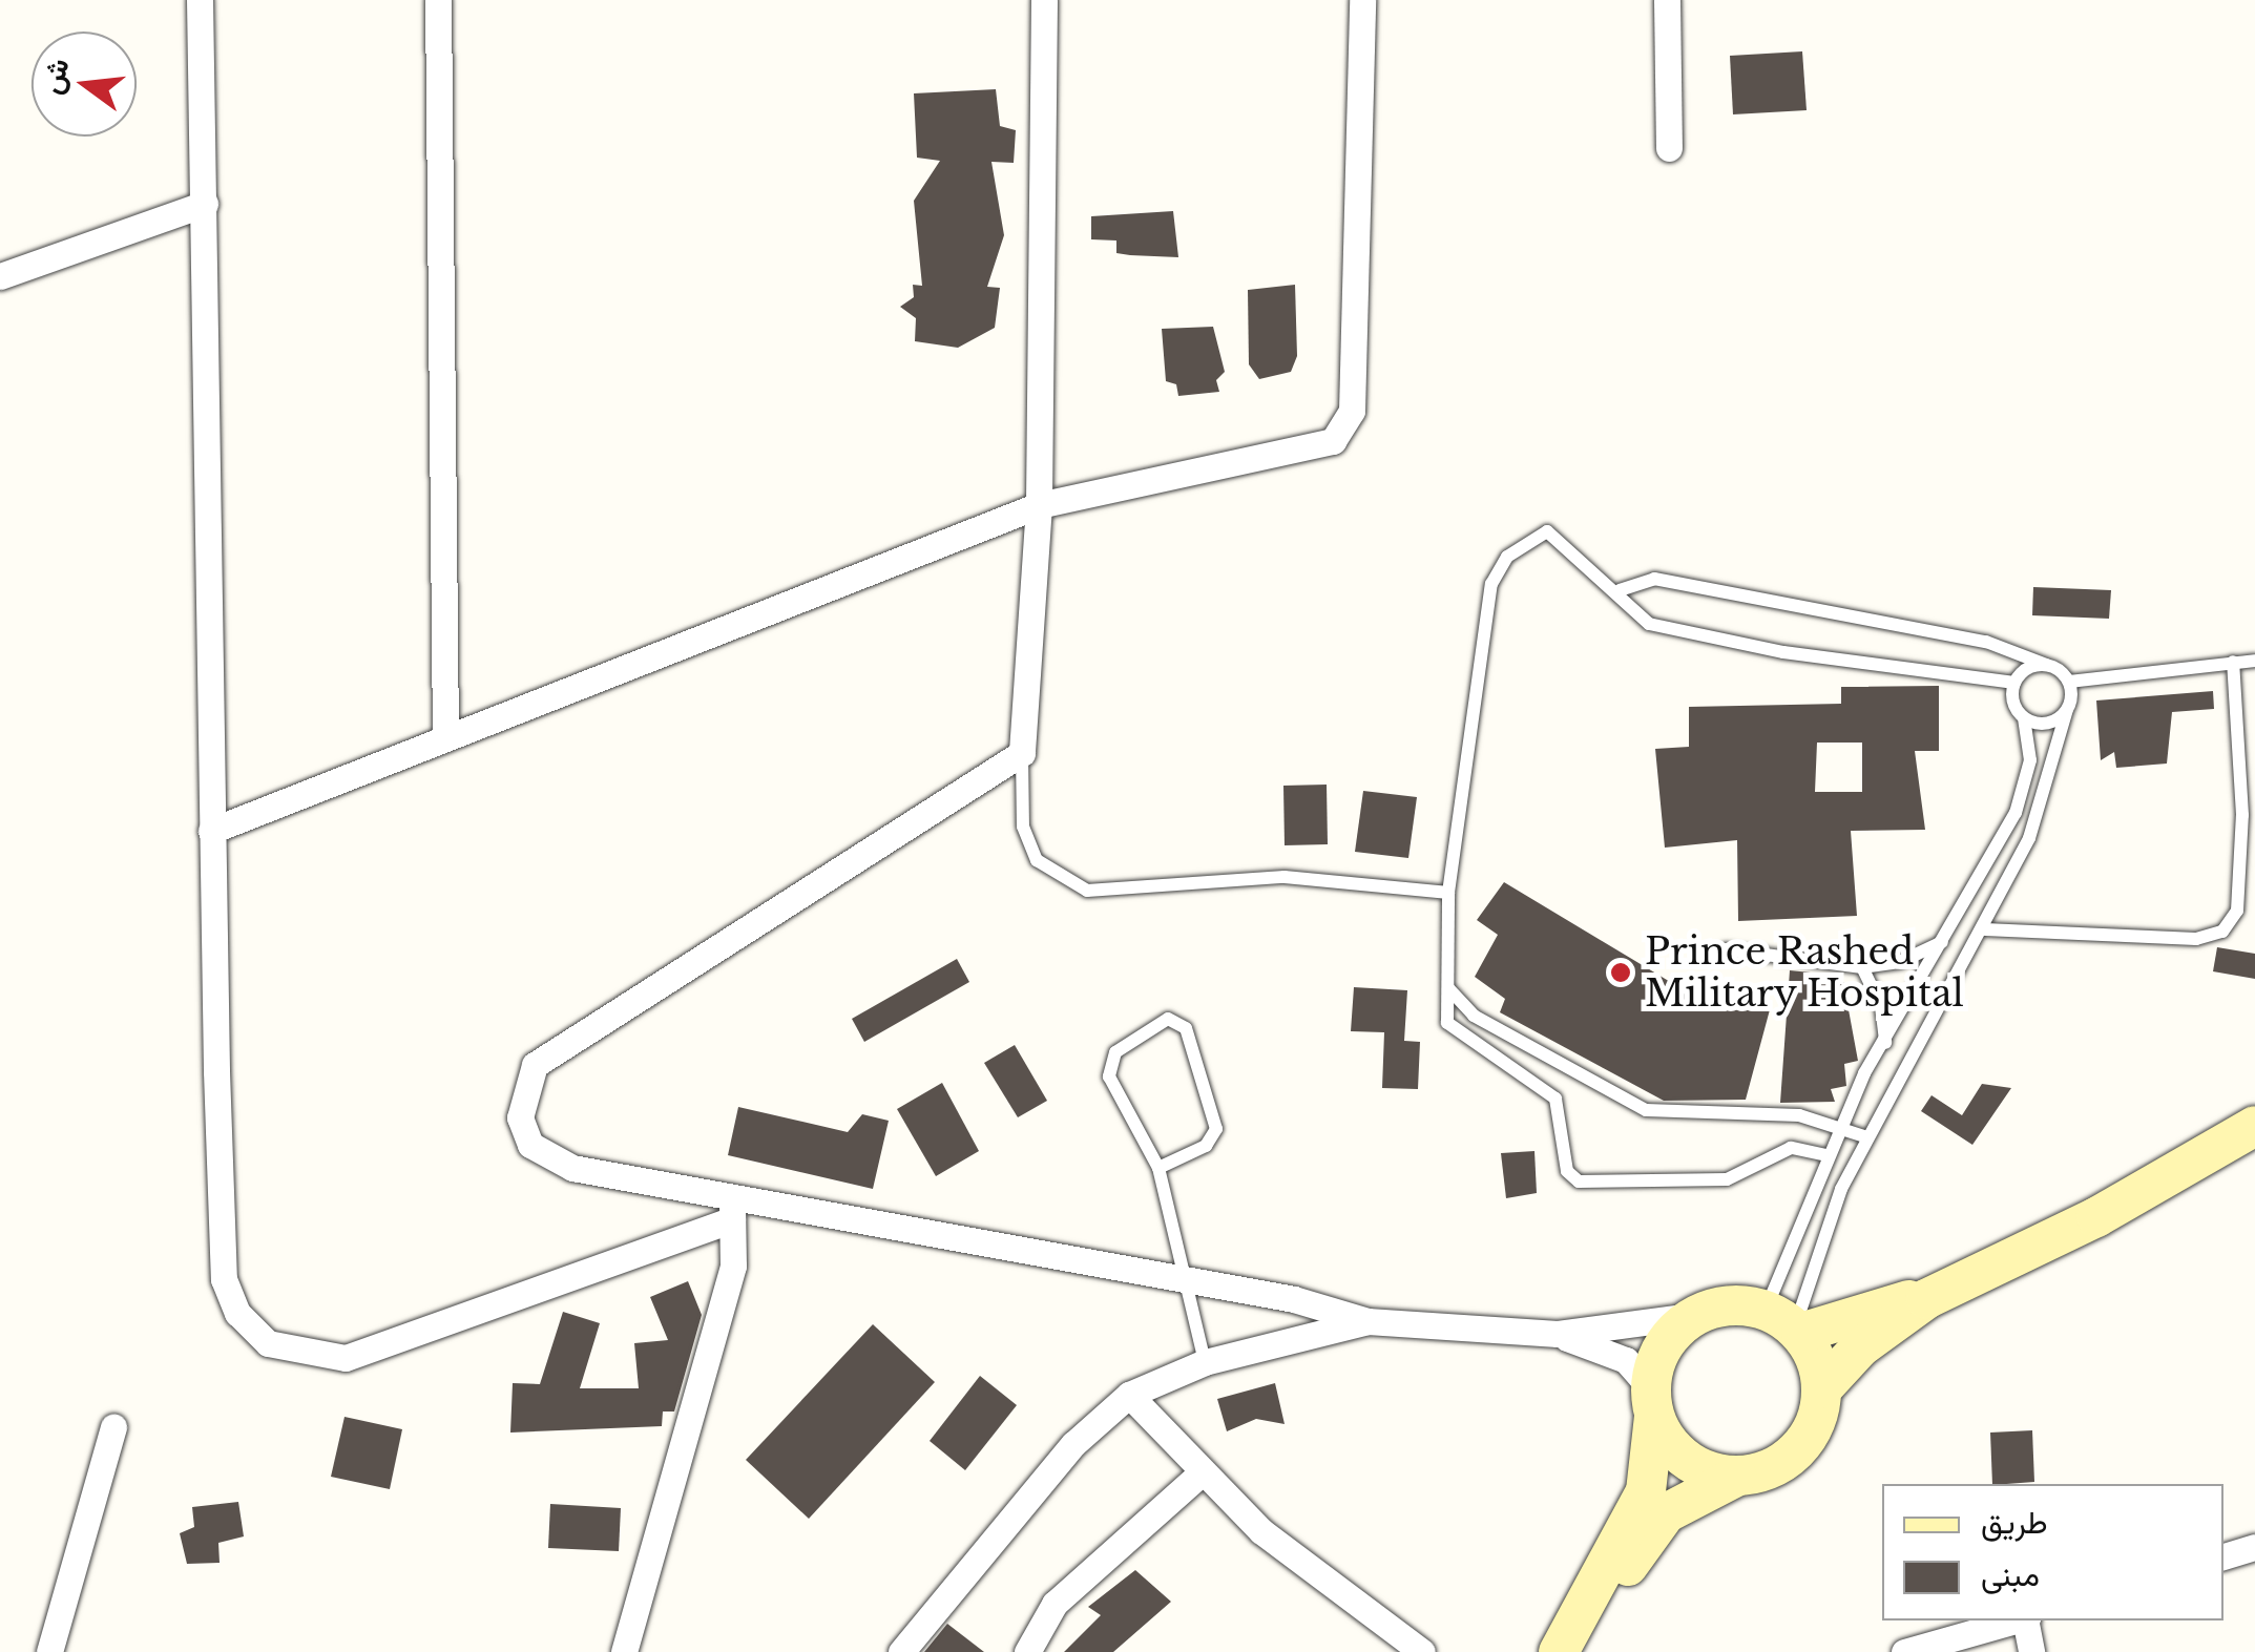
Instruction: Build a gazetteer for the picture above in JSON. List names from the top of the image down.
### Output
{
  "places": ["Prince Rashed Military Hospital"],
  "legend": ["طريق", "مبنى"],
  "north": "left"
}
